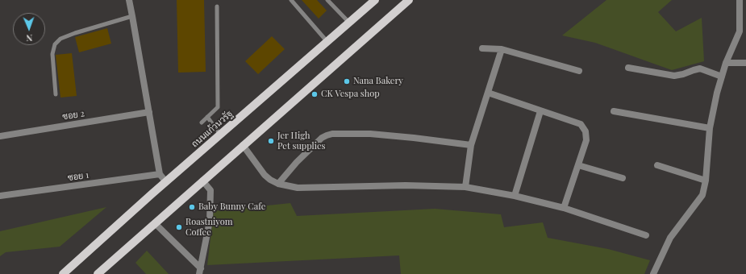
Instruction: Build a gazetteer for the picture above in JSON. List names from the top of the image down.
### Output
{
  "streets": {
    "main road": ["ถนนแก้วนวรัฐ"],
    "street": ["ซอย 2", "ซอย 1"]
  },
  "places": [
    "Nana Bakery",
    "CK Vespa shop",
    "Jer High Pet supplies",
    "Baby Bunny Cafe",
    "Roastniyom Coffee"
  ],
  "north": "bottom"
}
